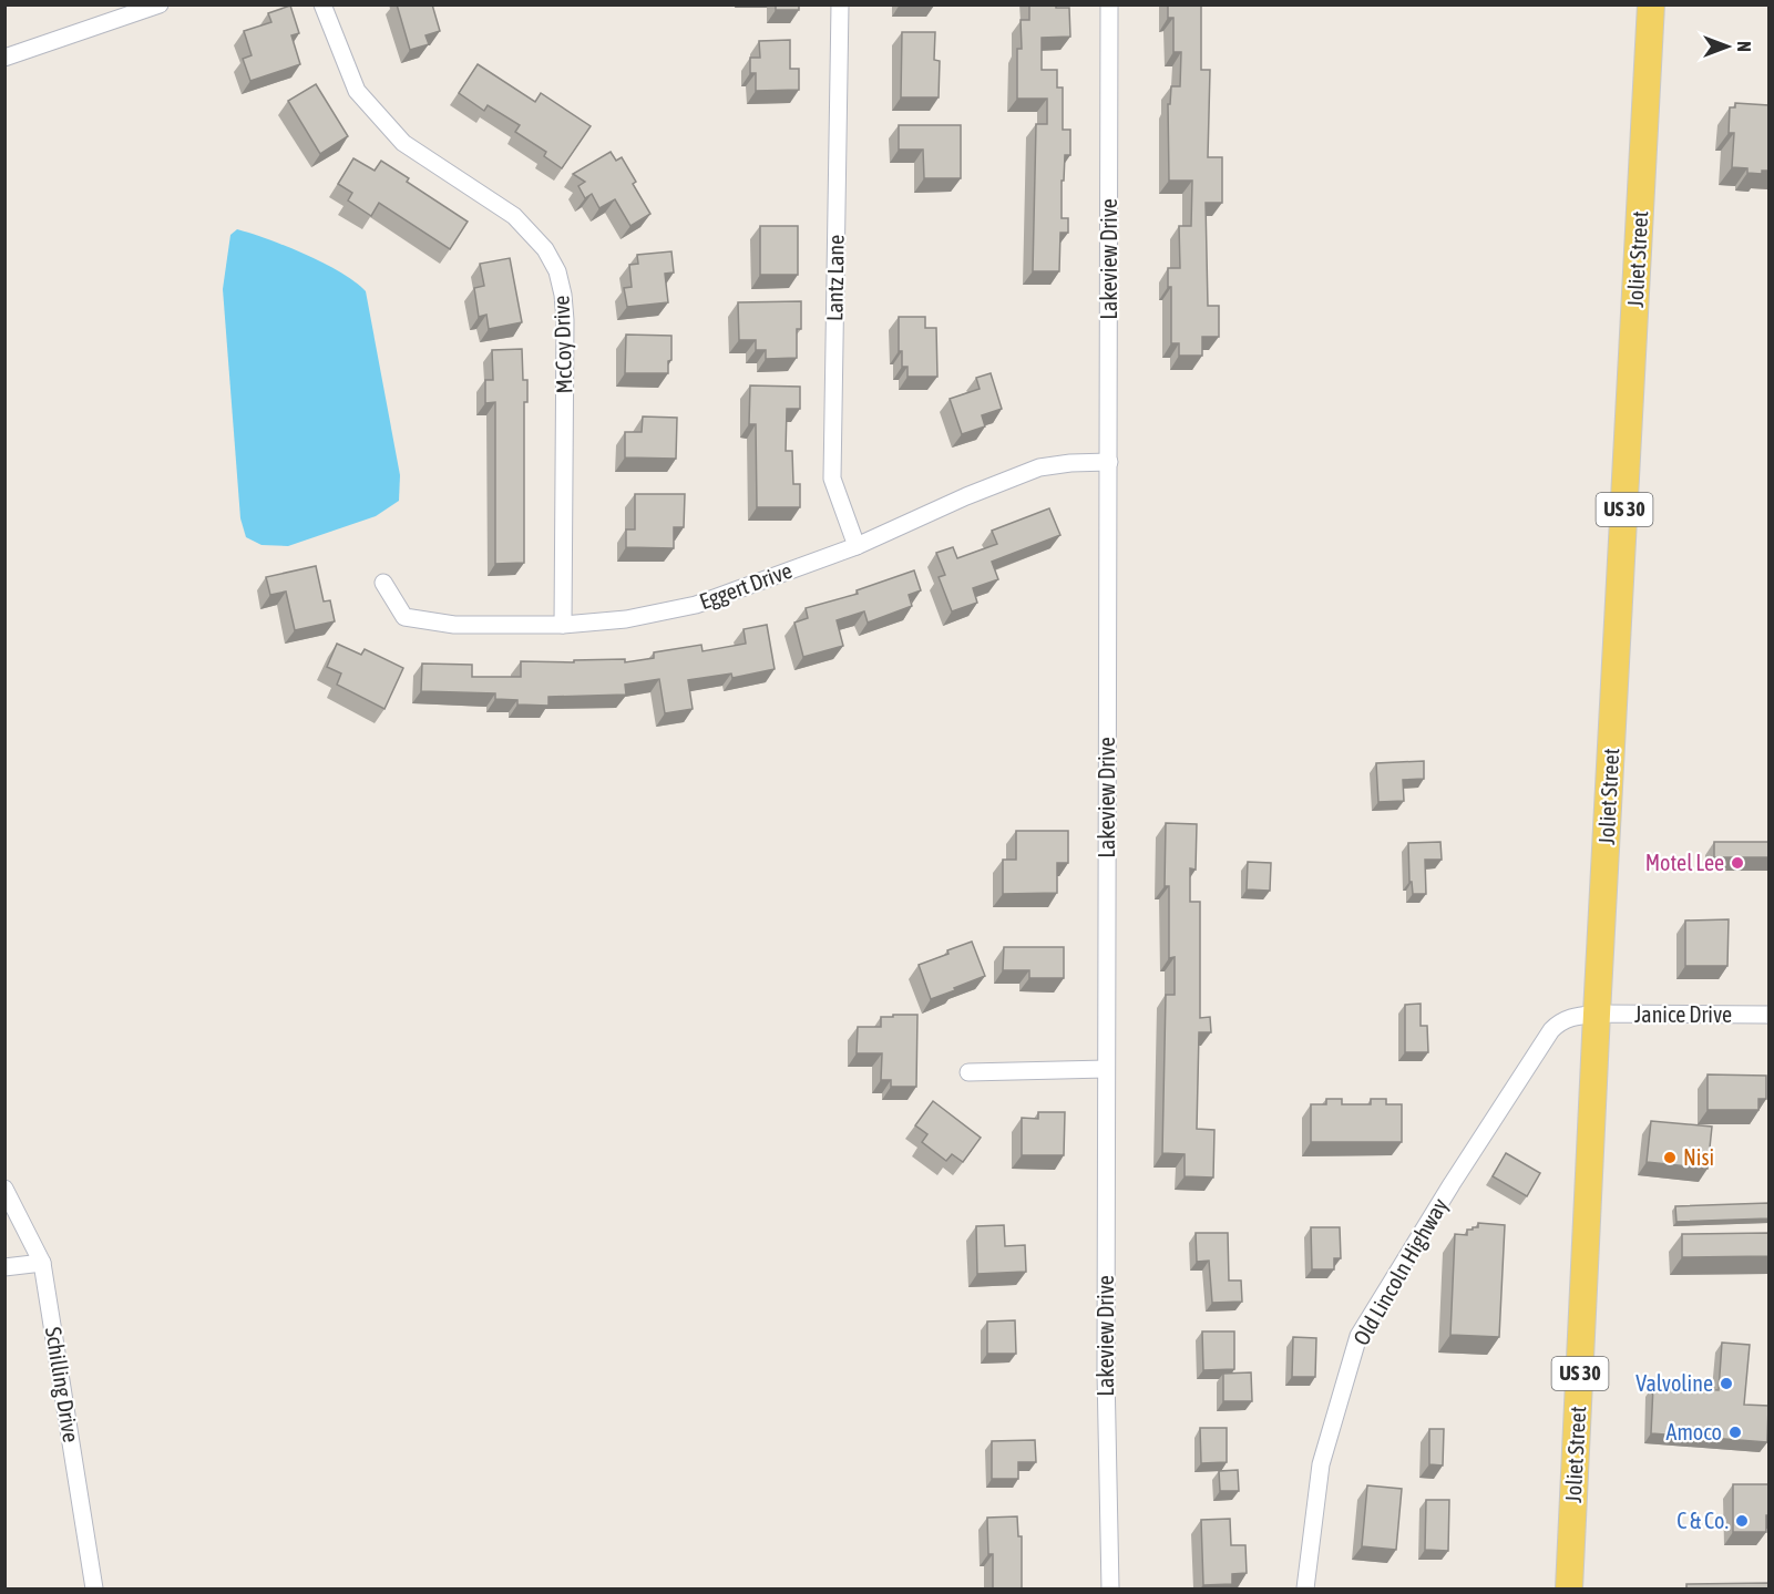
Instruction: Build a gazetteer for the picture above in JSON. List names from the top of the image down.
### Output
{
  "streets": {
    "main road": ["Joliet Street", "US 30"],
    "street": [
      "Lakeview Drive",
      "Lantz Lane",
      "McCoy Drive",
      "Eggert Drive",
      "Janice Drive",
      "Old Lincoln Highway",
      "Schilling Drive"
    ]
  },
  "crossings": [
    ["Lakeview Drive", "Eggert Drive"],
    ["Joliet Street", "Janice Drive"],
    ["Joliet Street", "Old Lincoln Highway"],
    ["Lantz Lane", "Eggert Drive"],
    ["McCoy Drive", "Eggert Drive"],
    ["Janice Drive", "Old Lincoln Highway"]
  ],
  "places": [
    "Motel Lee",
    "Nisi",
    "Valvoline",
    "Amoco",
    "C & Co."
  ],
  "north": "right"
}
